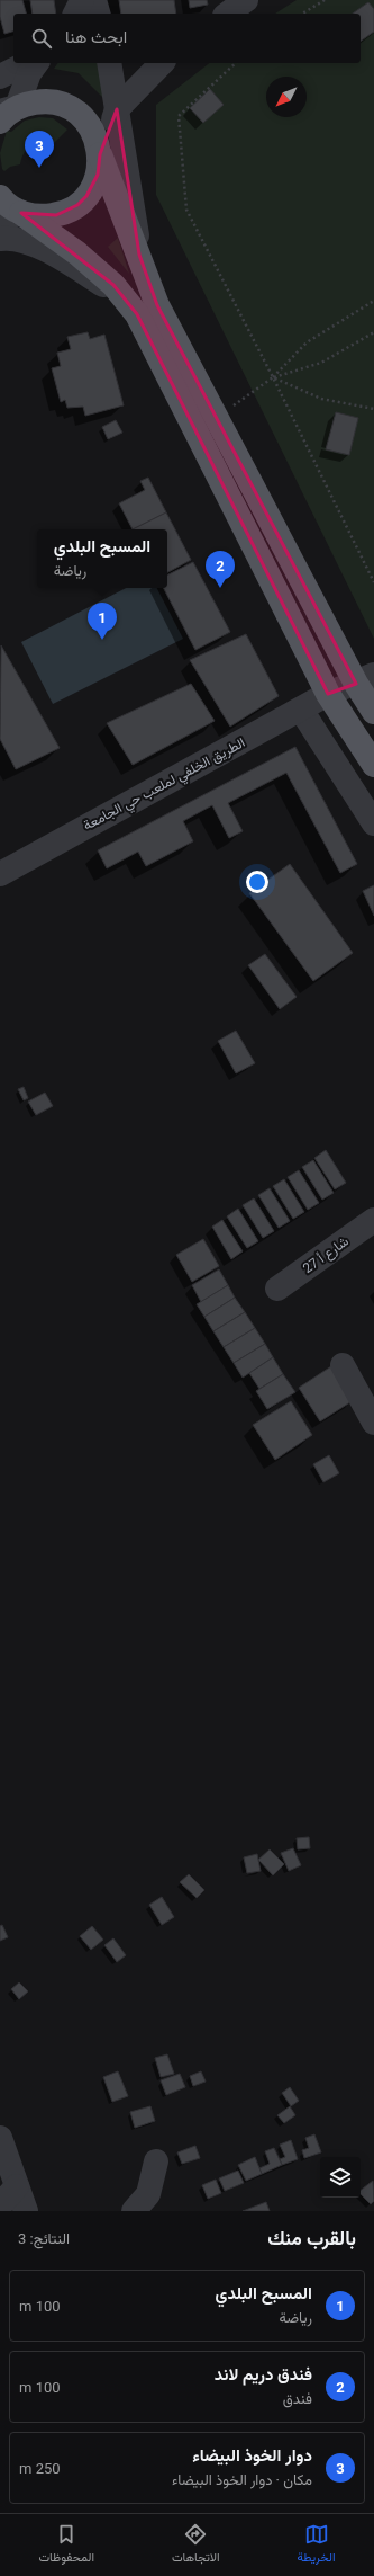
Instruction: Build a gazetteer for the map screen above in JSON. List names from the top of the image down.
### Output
{
  "streets": {
    "street": ["الطريق الخلفي لملعب حي الجامعة", "شارع أ 27"]
  },
  "north": "bottom left",
  "page": {
    "search": "ابحث هنا",
    "pins": ["3", "2", "1"],
    "popup": ["المسبح البلدي", "رياضة"],
    "heading": ["بالقرب منك", "النتائج: 3"],
    "list": [
      {
        "mark": "1",
        "name": "المسبح البلدي",
        "note": "رياضة",
        "value": "100 m"
      },
      {
        "mark": "2",
        "name": "فندق دريم لاند",
        "note": "فندق",
        "value": "100 m"
      },
      {
        "mark": "3",
        "name": "دوار الخوذ البيضاء",
        "note": "مكان · دوار الخوذ البيضاء",
        "value": "250 m"
      }
    ],
    "nav": ["الخريطة", "الاتجاهات", "المحفوظات"]
  }
}
